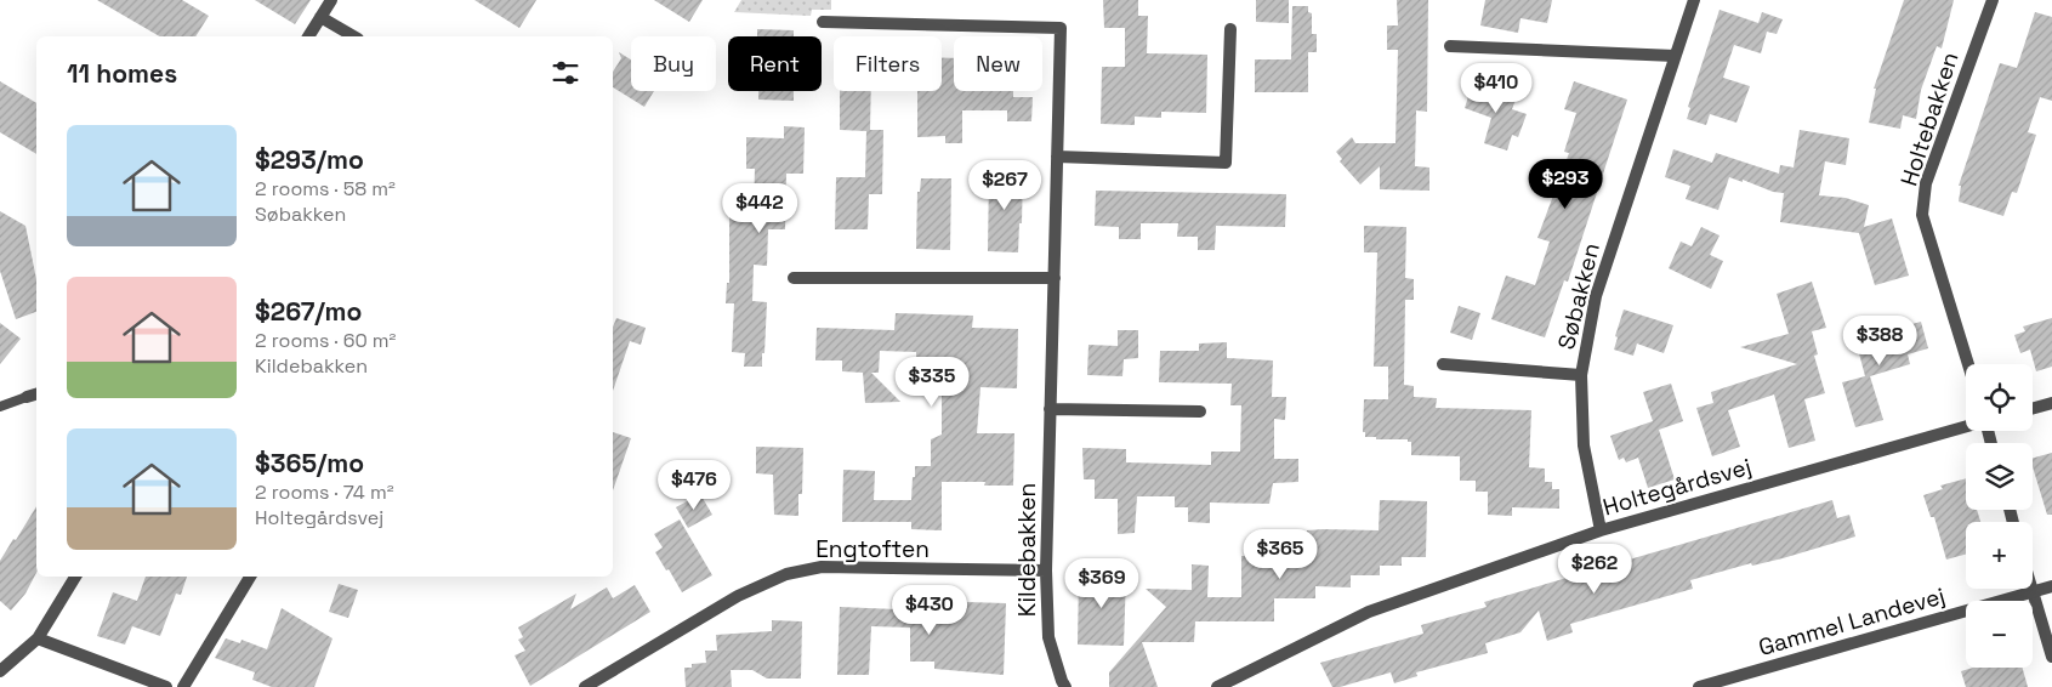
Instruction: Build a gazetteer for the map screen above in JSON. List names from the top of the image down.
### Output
{
  "streets": {
    "street": [
      "Holtebakken",
      "Søbakken",
      "Holtegårdsvej",
      "Engtoften",
      "Kildebakken",
      "Gammel Landevej"
    ]
  },
  "crossings": [
    ["Søbakken", "Holtegårdsvej"],
    ["Engtoften", "Kildebakken"]
  ],
  "page": {
    "chip": [
      "Buy",
      "Rent",
      "Filters",
      "New"
    ],
    "heading": "11 homes",
    "price": [
      "$410",
      "$293",
      "$267",
      "$442",
      "$388",
      "$335",
      "$476",
      "$365",
      "$262",
      "$369",
      "$430"
    ],
    "list": [
      {
        "name": "$293/mo",
        "note": "2 rooms · 58 m² · Søbakken"
      },
      {
        "name": "$267/mo",
        "note": "2 rooms · 60 m² · Kildebakken"
      },
      {
        "name": "$365/mo",
        "note": "2 rooms · 74 m² · Holtegårdsvej"
      }
    ],
    "map_buttons": ["+", "−"]
  }
}
